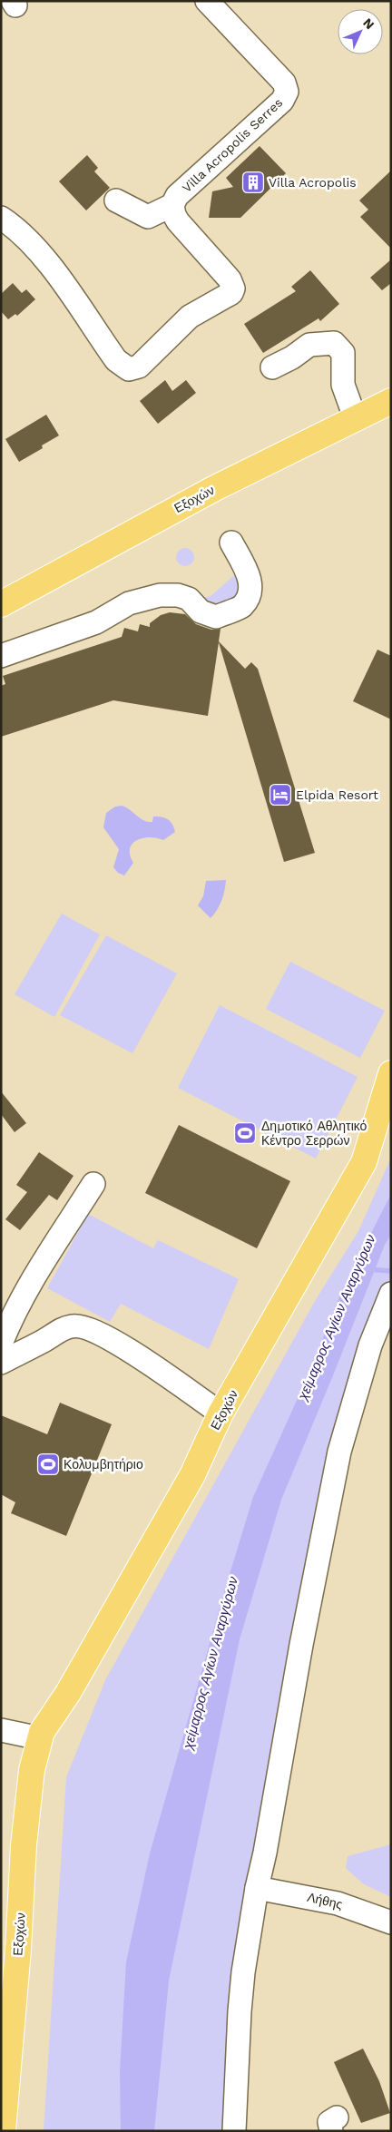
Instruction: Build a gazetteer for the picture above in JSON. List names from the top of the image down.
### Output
{
  "streets": {
    "main road": ["Εξοχών"],
    "street": ["Villa Acropolis Serres", "Λήθης"]
  },
  "water": ["χείμαρρος Αγίων Αναργύρων"],
  "places": {
    "building": ["Villa Acropolis"],
    "hotel": ["Elpida Resort"],
    "sports": ["Δημοτικό Αθλητικό Κέντρο Σερρών", "Κολυμβητήριο"]
  },
  "north": "top right"
}
